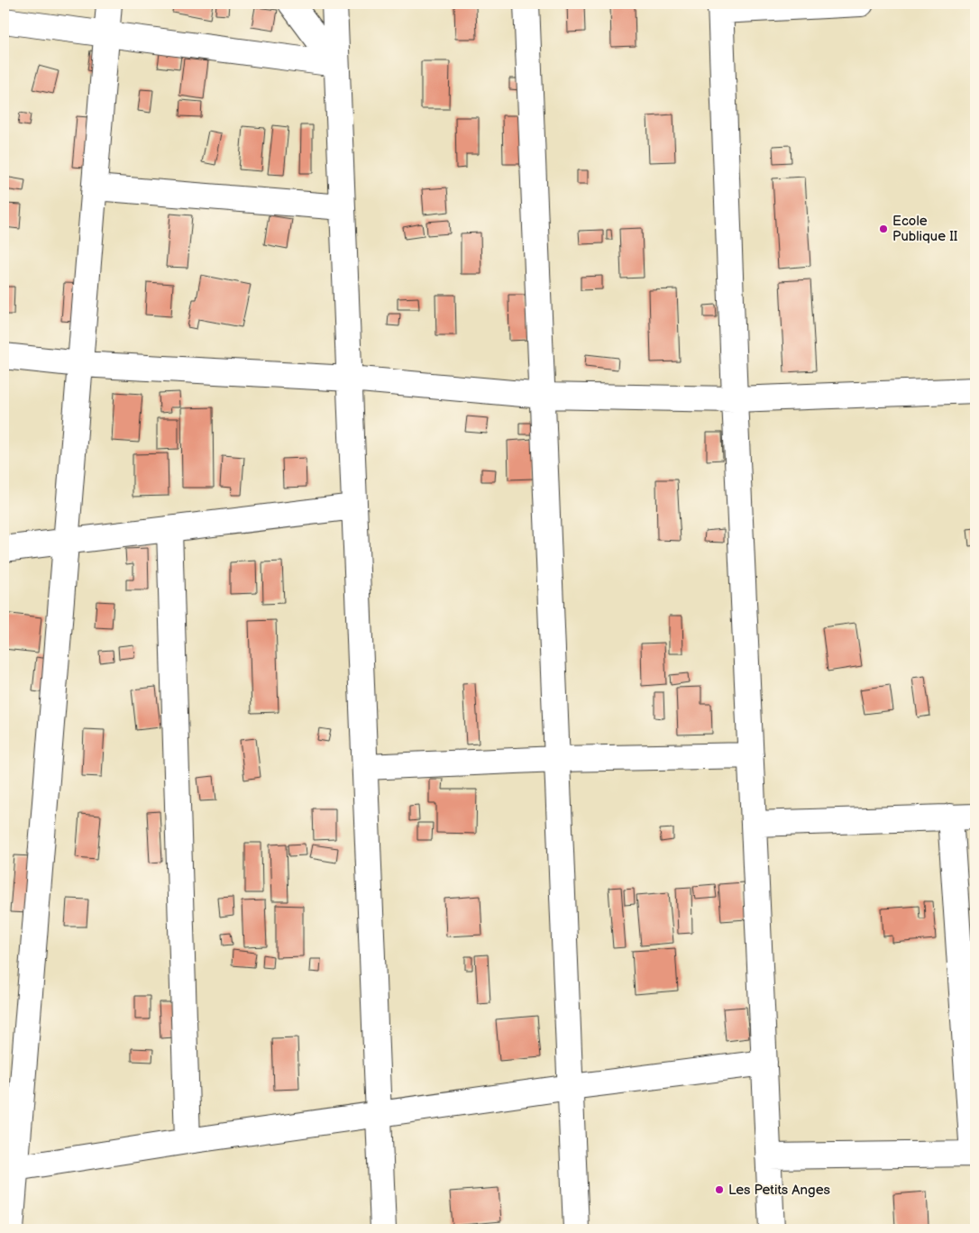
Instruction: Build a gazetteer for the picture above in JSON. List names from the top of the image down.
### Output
{
  "places": ["Ecole Publique II", "Les Petits Anges"]
}
